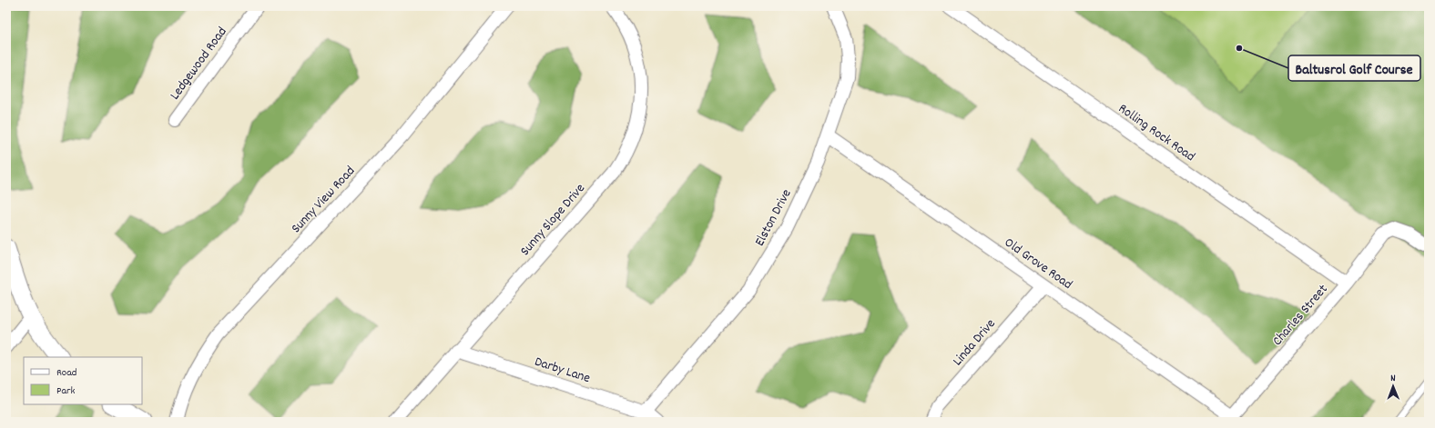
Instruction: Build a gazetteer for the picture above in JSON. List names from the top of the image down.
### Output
{
  "streets": {
    "street": [
      "Ledgewood Road",
      "Rolling Rock Road",
      "Sunny View Road",
      "Elston Drive",
      "Sunny Slope Drive",
      "Old Grove Road",
      "Charles Street",
      "Linda Drive",
      "Darby Lane"
    ]
  },
  "crossings": [
    ["Rolling Rock Road", "Charles Street"],
    ["Elston Drive", "Old Grove Road"],
    ["Elston Drive", "Darby Lane"],
    ["Sunny Slope Drive", "Darby Lane"],
    ["Old Grove Road", "Charles Street"],
    ["Old Grove Road", "Linda Drive"]
  ],
  "places": ["Baltusrol Golf Course"],
  "legend": ["Road", "Park"],
  "north": "top"
}
